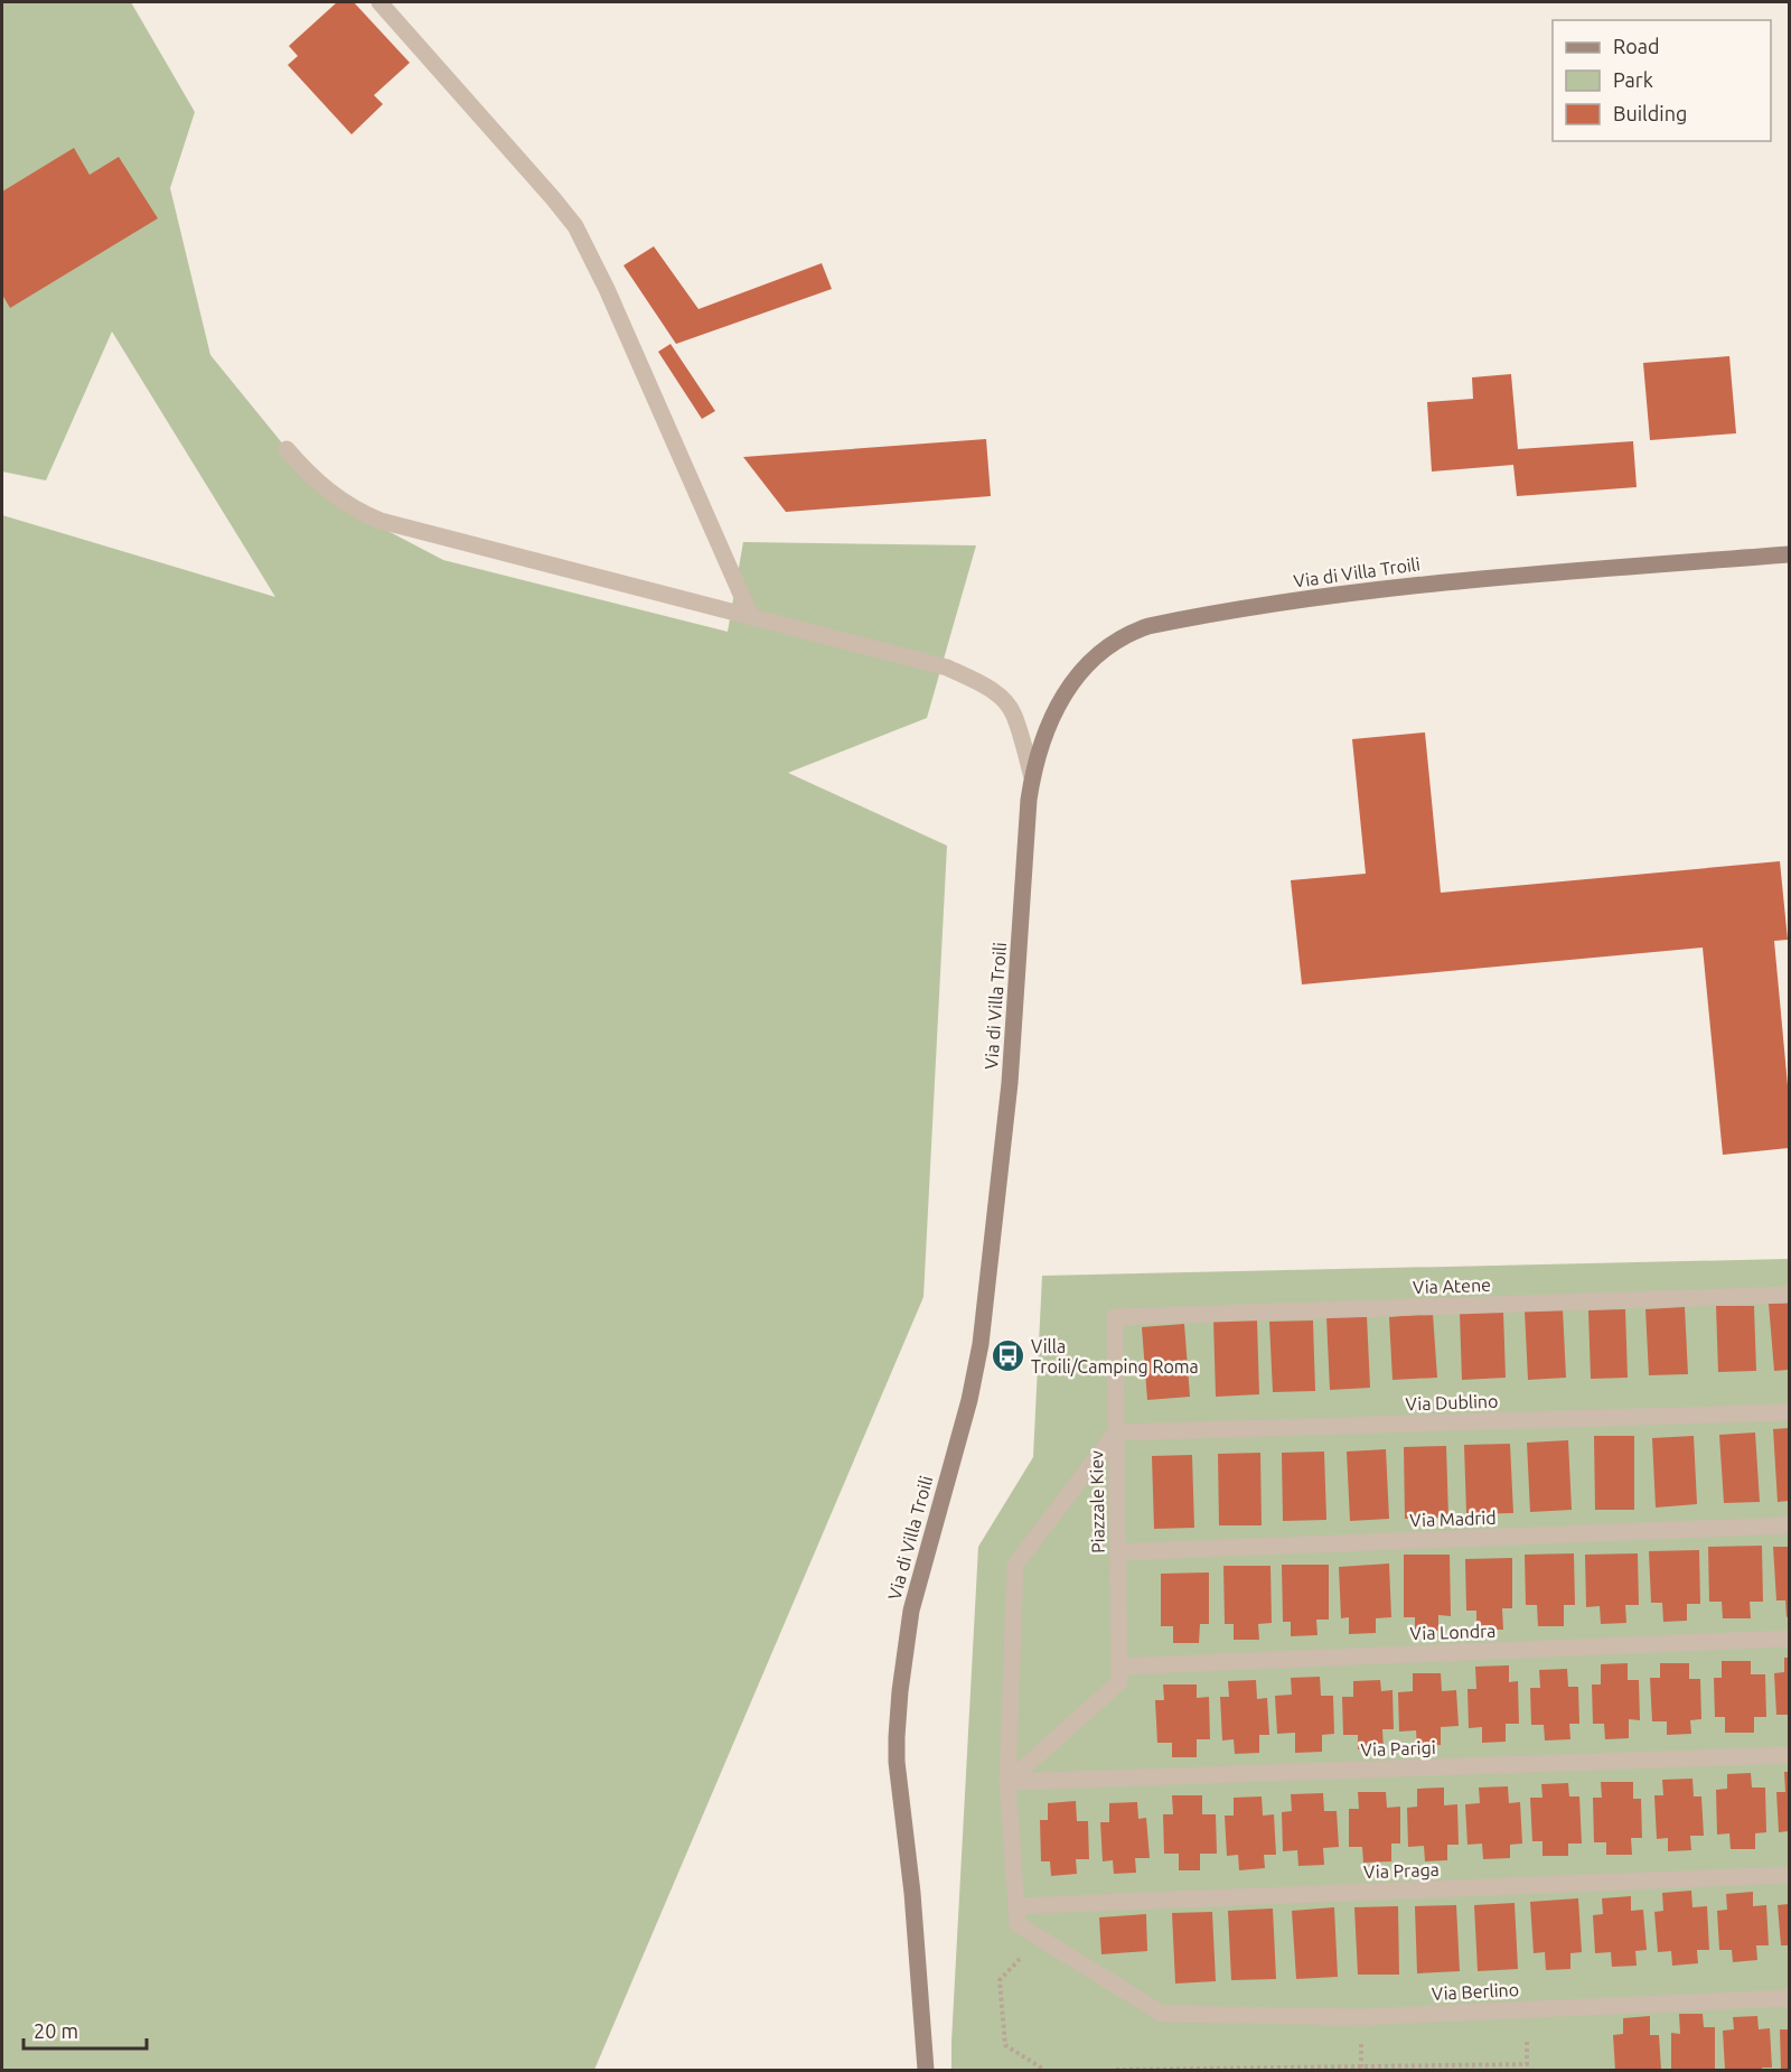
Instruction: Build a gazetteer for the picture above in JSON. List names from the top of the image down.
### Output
{
  "streets": {
    "street": ["Via di Villa Troili"],
    "lane": [
      "Via Atene",
      "Via Dublino",
      "Piazzale Kiev",
      "Via Madrid",
      "Via Londra",
      "Via Parigi",
      "Via Praga",
      "Via Berlino"
    ]
  },
  "crossings": [
    ["Via Atene", "Via Dublino"],
    ["Via Atene", "Piazzale Kiev"],
    ["Via Dublino", "Piazzale Kiev"],
    ["Piazzale Kiev", "Via Madrid"],
    ["Piazzale Kiev", "Via Londra"],
    ["Piazzale Kiev", "Via Parigi"]
  ],
  "places": {
    "bus stop": ["Villa Troili/Camping Roma"]
  },
  "legend": ["Road", "Park", "Building"],
  "scale_bar": "20 m"
}
